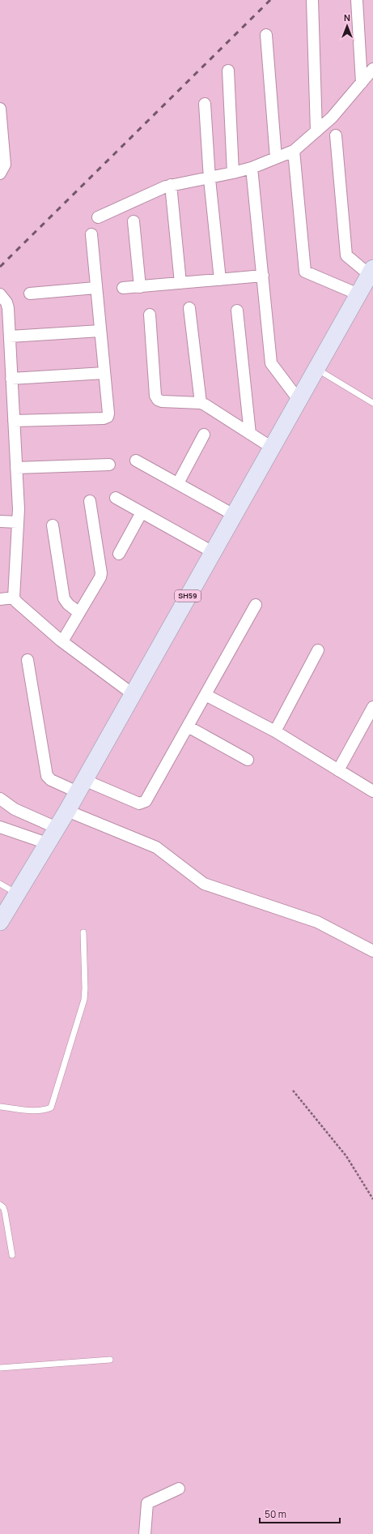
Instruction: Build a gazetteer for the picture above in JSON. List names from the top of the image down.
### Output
{
  "streets": {
    "main road": ["SH59"]
  },
  "scale_bar": "50 m",
  "north": "top"
}
